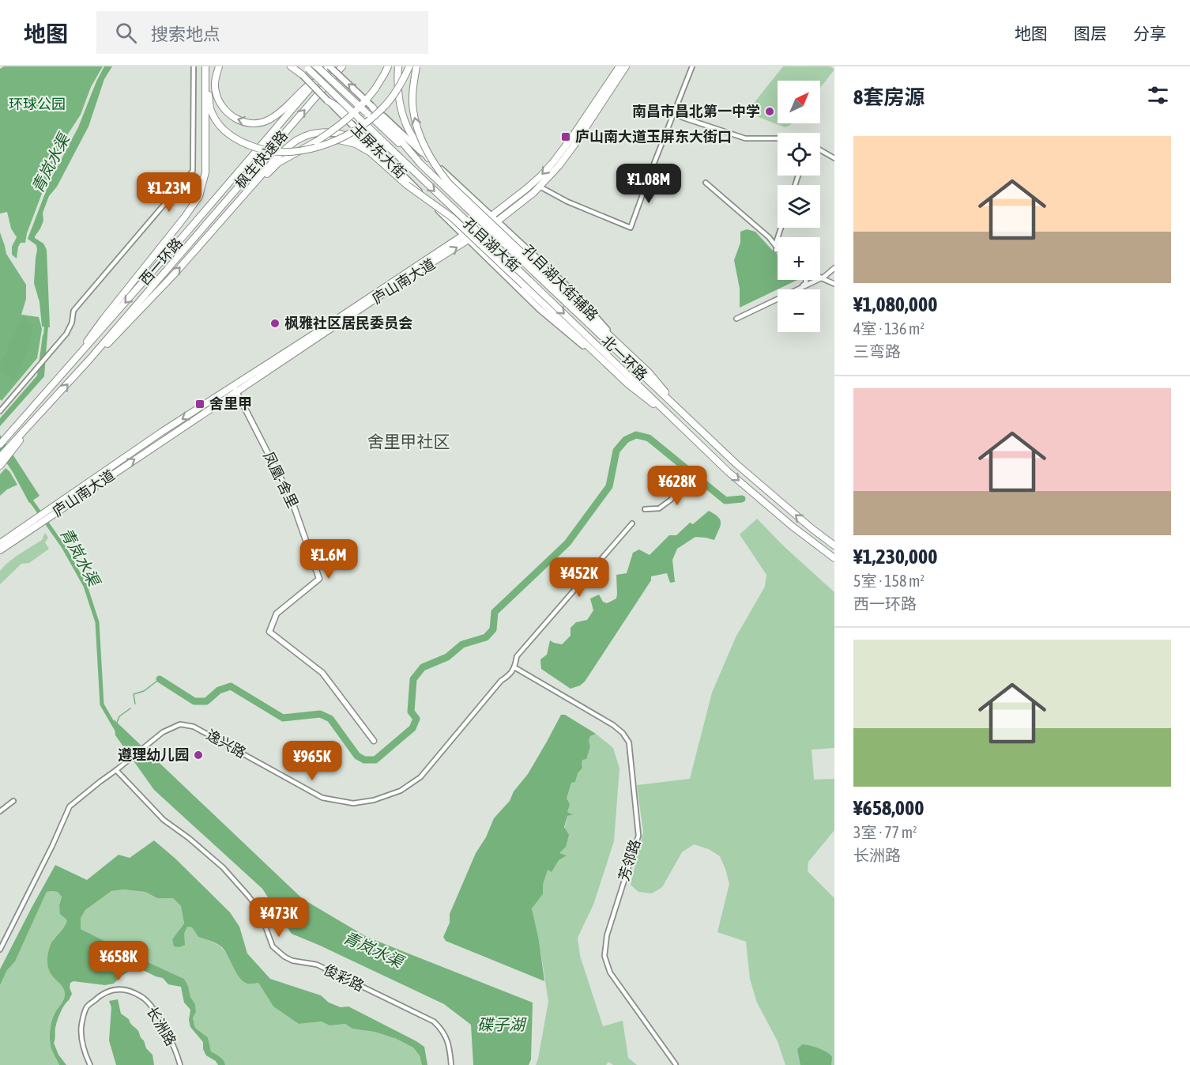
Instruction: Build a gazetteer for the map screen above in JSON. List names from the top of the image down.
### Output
{
  "streets": {
    "highway": [
      "枫生快速路",
      "孔目湖大街",
      "西一环路",
      "庐山南大道",
      "北一环路"
    ],
    "main road": ["玉屏东大街", "孔目湖大街辅路", "凤凰-舍里"],
    "street": [
      "逸兴路",
      "芳邻路",
      "俊彩路",
      "长洲路"
    ]
  },
  "crossings": [
    ["玉屏东大街", "庐山南大道"],
    ["玉屏东大街", "孔目湖大街辅路"],
    ["庐山南大道", "孔目湖大街辅路"],
    ["庐山南大道", "凤凰-舍里"],
    ["逸兴路", "芳邻路"],
    ["逸兴路", "俊彩路"]
  ],
  "districts": ["舍里甲社区"],
  "water": ["青岚水渠", "碟子湖"],
  "parks": ["环球公园"],
  "places": {
    "other": ["南昌市昌北第一中学", "枫雅社区居民委员会", "遵理幼儿园"],
    "transit": ["庐山南大道玉屏东大街口", "舍里甲"]
  },
  "north": "top right",
  "page": {
    "header": "地图",
    "search": "搜索地点",
    "nav": ["地图", "图层", "分享"],
    "heading": "8套房源",
    "map_buttons": ["+", "−"],
    "list": [
      {
        "name": "¥1,080,000",
        "note": "4室 · 136 m² · 三弯路"
      },
      {
        "name": "¥1,230,000",
        "note": "5室 · 158 m² · 西一环路"
      },
      {
        "name": "¥658,000",
        "note": "3室 · 77 m² · 长洲路"
      }
    ],
    "price": [
      "¥1.08M",
      "¥1.23M",
      "¥628K",
      "¥1.6M",
      "¥452K",
      "¥965K",
      "¥473K",
      "¥658K"
    ]
  }
}
